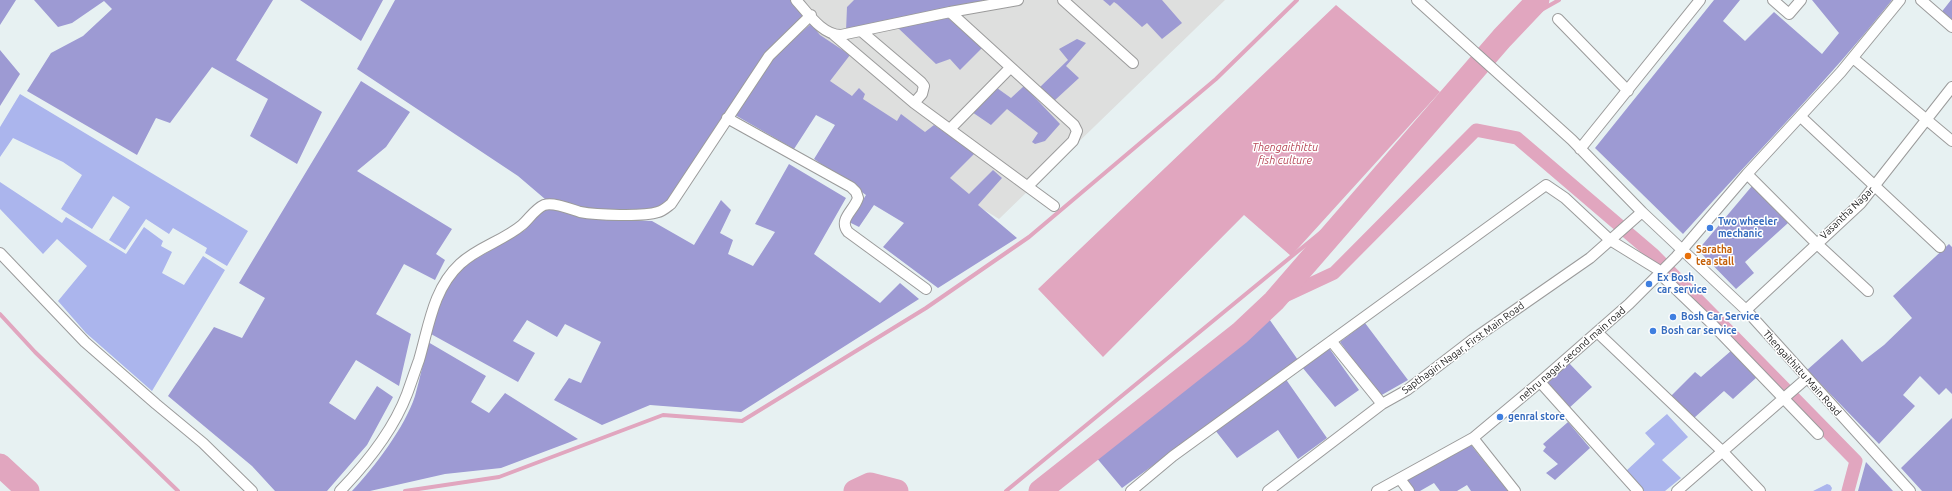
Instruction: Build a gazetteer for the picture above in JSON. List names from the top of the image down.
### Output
{
  "streets": {
    "street": [
      "Vasantha Nagar",
      "Sapthagiri Nagar, First Main Road",
      "nehru nagar, second main road",
      "Thengaithittu Main Road"
    ]
  },
  "crossings": [
    ["Vasantha Nagar", "Thengaithittu Main Road"],
    ["Sapthagiri Nagar, First Main Road", "Thengaithittu Main Road"],
    ["nehru nagar, second main road", "Thengaithittu Main Road"]
  ],
  "water": ["Thengaithittu fish culture"],
  "places": [
    "Two wheeler mechanic",
    "Saratha tea stall",
    "Ex Bosh car service",
    "Bosh Car Service",
    "Bosh car service",
    "genral store"
  ]
}
